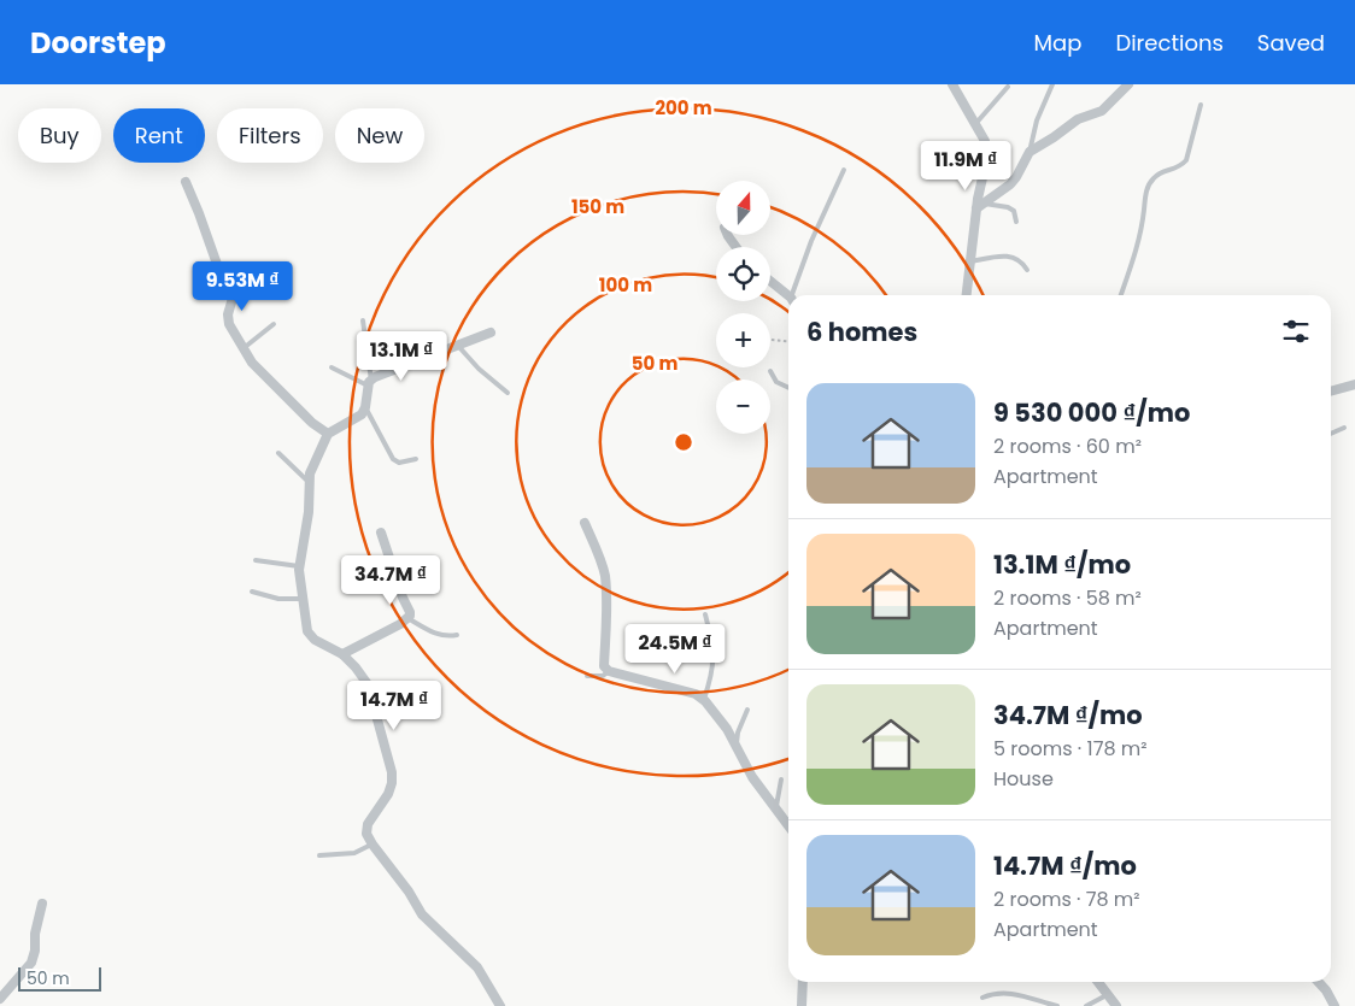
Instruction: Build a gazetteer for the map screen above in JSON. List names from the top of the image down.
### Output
{
  "scale_bar": "50 m",
  "north": "top",
  "page": {
    "header": "Doorstep",
    "nav": ["Map", "Directions", "Saved"],
    "chip": [
      "Buy",
      "Rent",
      "Filters",
      "New"
    ],
    "price": [
      "11.9M ₫",
      "9.53M ₫",
      "13.1M ₫",
      "34.7M ₫",
      "24.5M ₫",
      "14.7M ₫"
    ],
    "map_buttons": ["+", "−"],
    "heading": "6 homes",
    "list": [
      {
        "name": "9 530 000 ₫/mo",
        "note": "2 rooms · 60 m² · Apartment"
      },
      {
        "name": "13.1M ₫/mo",
        "note": "2 rooms · 58 m² · Apartment"
      },
      {
        "name": "34.7M ₫/mo",
        "note": "5 rooms · 178 m² · House"
      },
      {
        "name": "14.7M ₫/mo",
        "note": "2 rooms · 78 m² · Apartment"
      }
    ],
    "scale": "50 m"
  },
  "rings": [
    "200 m",
    "150 m",
    "100 m",
    "50 m"
  ]
}
